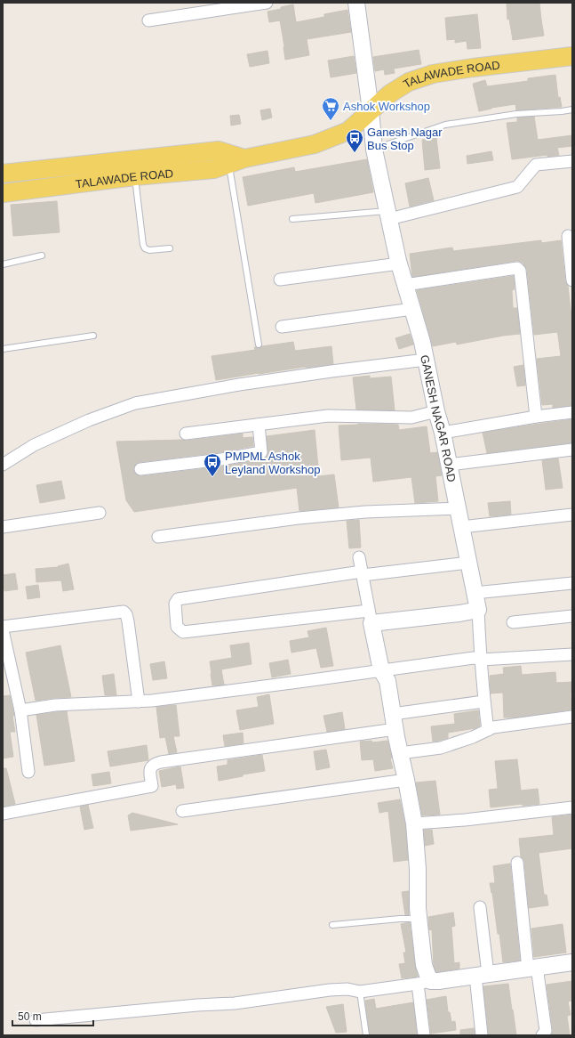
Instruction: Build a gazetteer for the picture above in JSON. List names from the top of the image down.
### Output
{
  "streets": {
    "main road": ["TALAWADE ROAD"],
    "street": ["GANESH NAGAR ROAD"]
  },
  "crossings": [
    ["TALAWADE ROAD", "GANESH NAGAR ROAD"]
  ],
  "places": {
    "supermarket": ["Ashok Workshop"],
    "bus stop": ["Ganesh Nagar Bus Stop", "PMPML Ashok Leyland Workshop"]
  },
  "scale_bar": "50 m"
}
